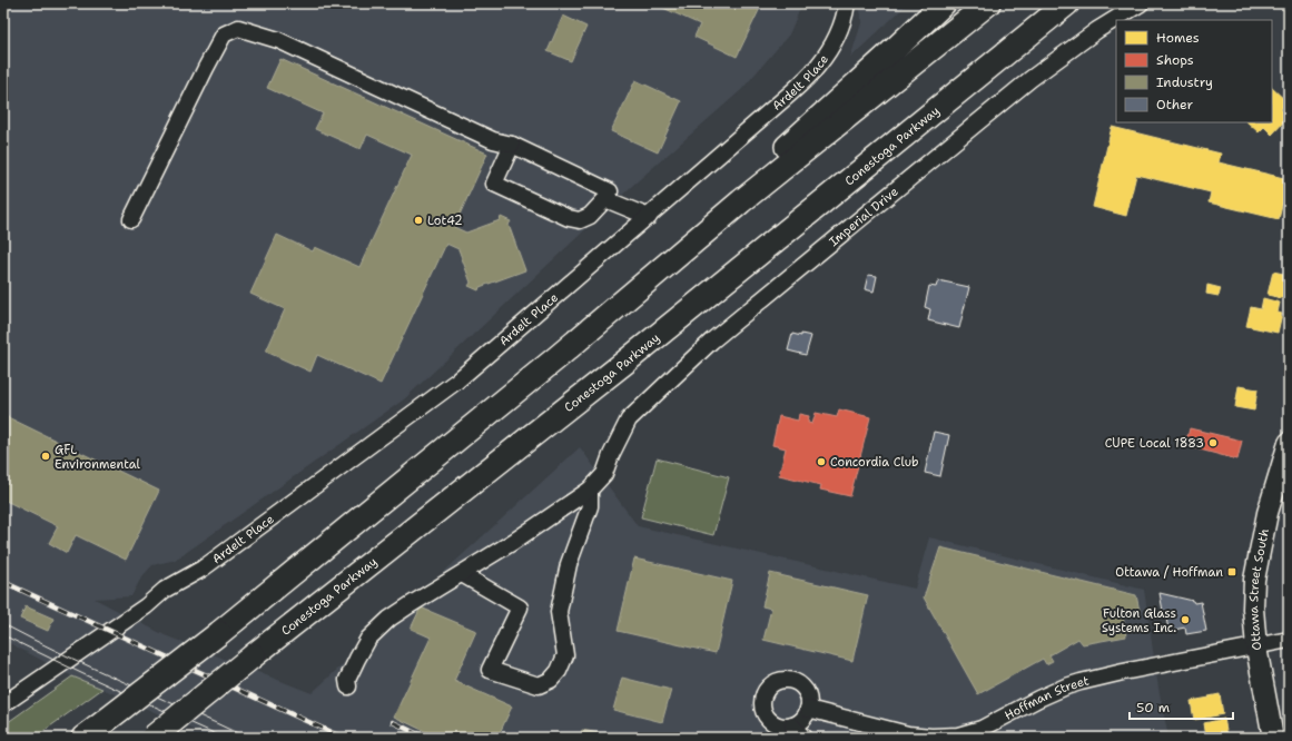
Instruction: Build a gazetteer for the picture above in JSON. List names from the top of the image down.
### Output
{
  "streets": {
    "highway": ["Conestoga Parkway"],
    "main road": ["Ottawa Street South"],
    "street": ["Ardelt Place", "Imperial Drive", "Hoffman Street"]
  },
  "crossings": [
    ["Ottawa Street South", "Hoffman Street"]
  ],
  "places": {
    "other": [
      "Lot42",
      "CUPE Local 1883",
      "GFL Environmental",
      "Concordia Club",
      "Fulton Glass Systems Inc."
    ],
    "transit": ["Ottawa / Hoffman"]
  },
  "legend": [
    "Homes",
    "Shops",
    "Industry",
    "Other"
  ],
  "scale_bar": "50 m"
}
